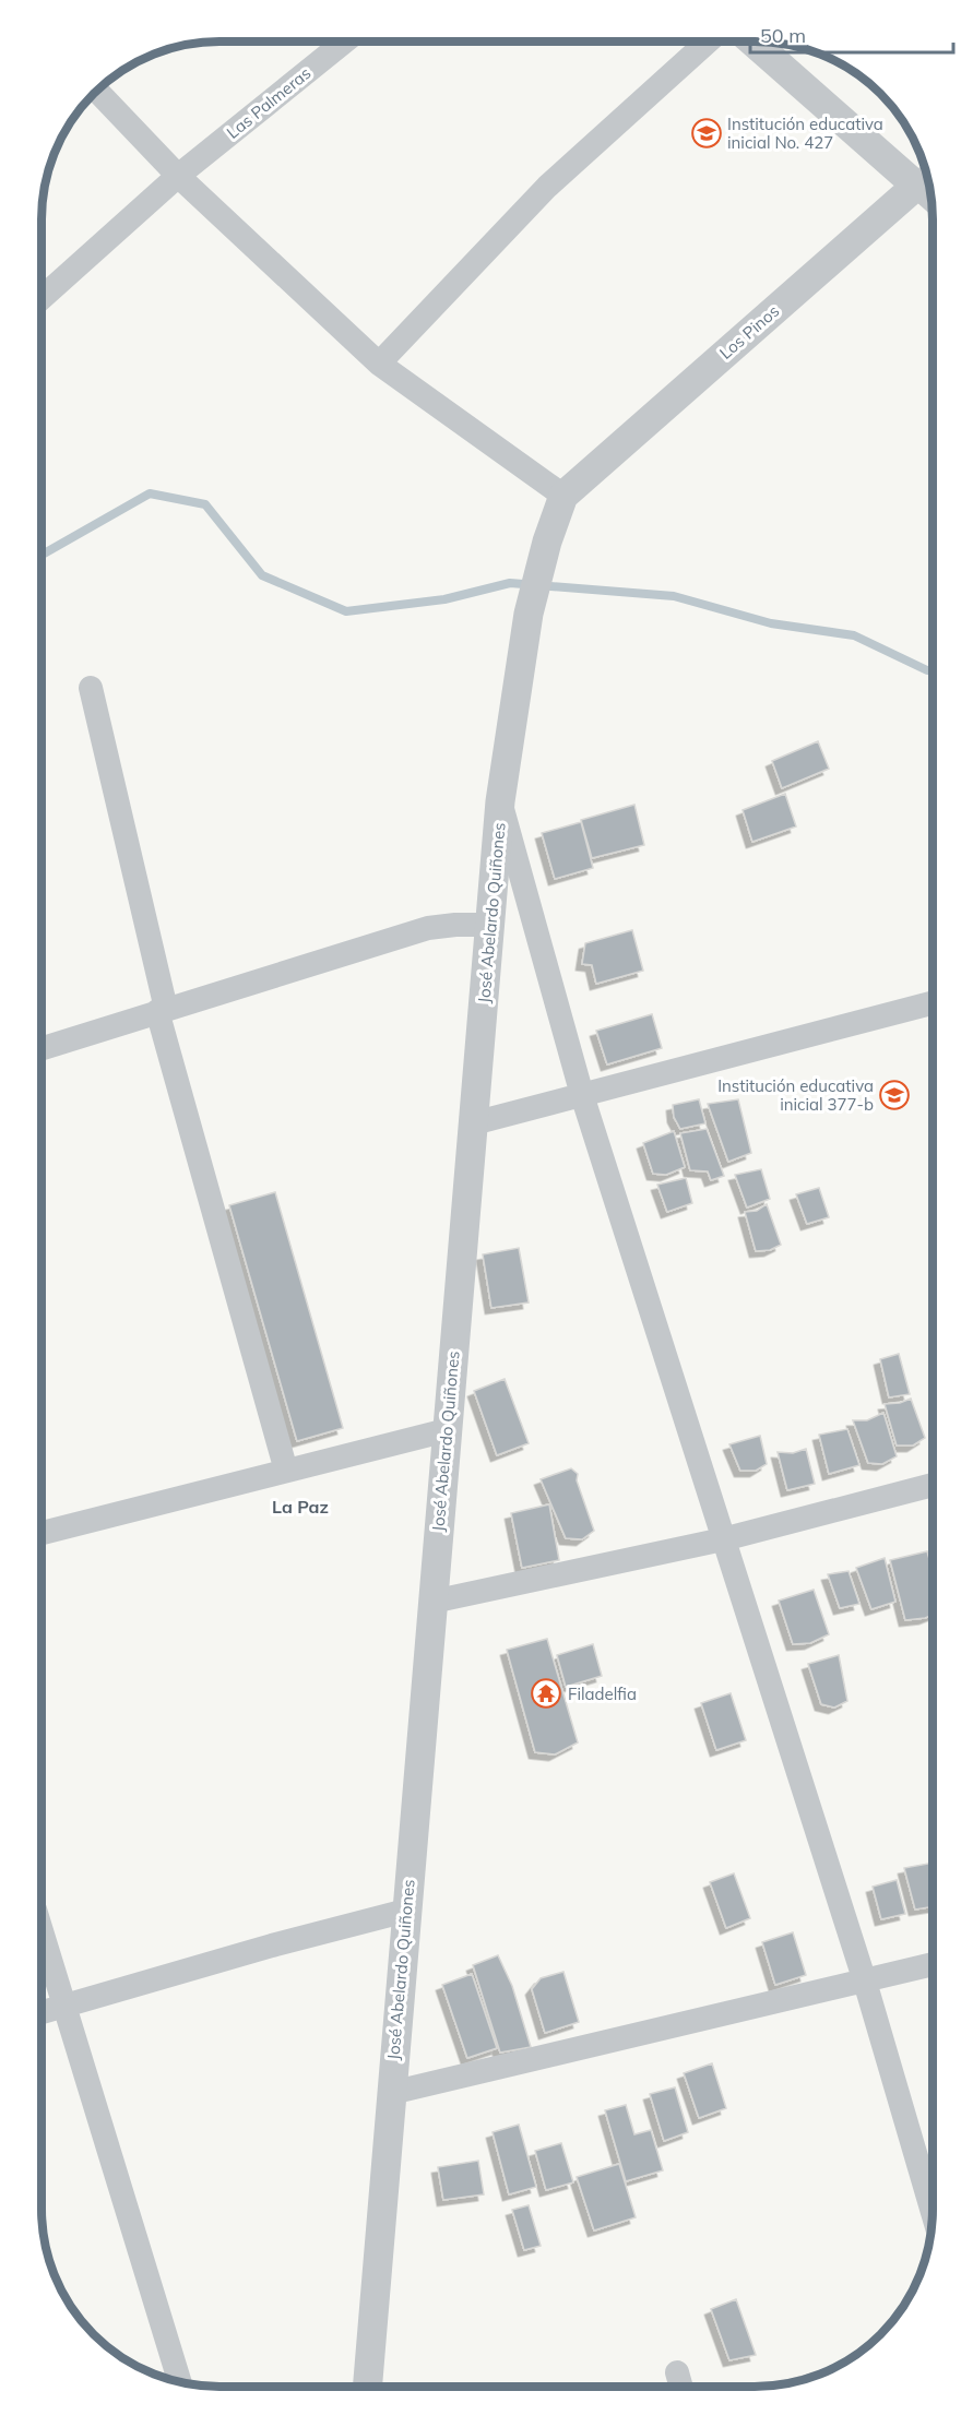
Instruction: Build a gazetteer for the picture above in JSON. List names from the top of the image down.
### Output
{
  "streets": {
    "street": ["Las Palmeras", "Los Pinos", "José Abelardo Quiñones"]
  },
  "crossings": [
    ["Los Pinos", "José Abelardo Quiñones"]
  ],
  "districts": ["La Paz"],
  "places": {
    "school or university": ["Institución educativa inicial No. 427", "Institución educativa inicial 377-b"],
    "temple": ["Filadelfia"]
  },
  "scale_bar": "50 m"
}
